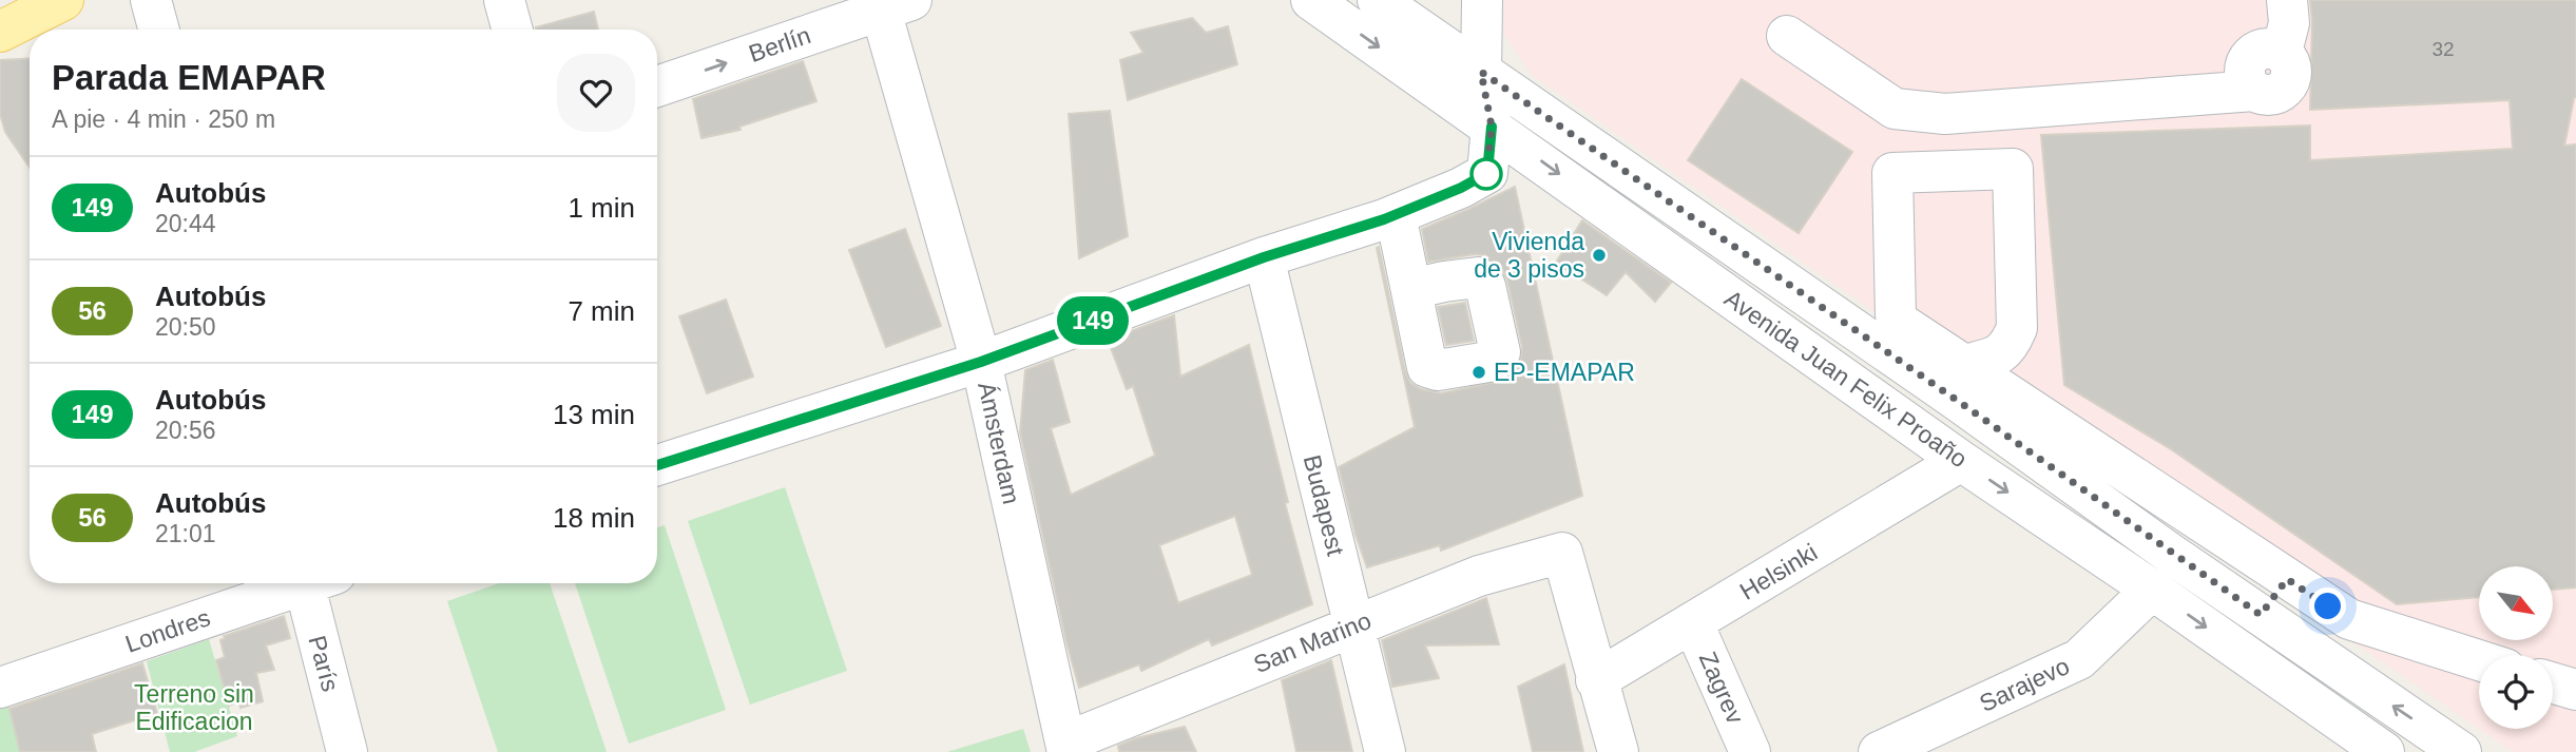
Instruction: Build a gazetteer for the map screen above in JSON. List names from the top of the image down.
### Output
{
  "streets": {
    "street": [
      "Berlín",
      "Avenida Juan Felix Proaño",
      "Ámsterdam",
      "Budapest",
      "Helsinki",
      "Londres",
      "San Marino",
      "París",
      "Sarajevo",
      "Zagrev"
    ]
  },
  "crossings": [
    ["Berlín", "Ámsterdam"],
    ["Avenida Juan Felix Proaño", "Helsinki"],
    ["Avenida Juan Felix Proaño", "Sarajevo"],
    ["Ámsterdam", "San Marino"],
    ["Budapest", "San Marino"],
    ["Helsinki", "San Marino"],
    ["Helsinki", "Zagrev"]
  ],
  "parks": ["Terreno sin Edificacion"],
  "places": ["Vivienda de 3 pisos", "EP-EMAPAR"],
  "lines": ["bus line 149"],
  "house_numbers": ["32"],
  "north": "bottom right",
  "page": {
    "on_map": "149",
    "heading": ["Parada EMAPAR", "A pie · 4 min · 250 m"],
    "list": [
      {
        "mark": "149",
        "name": "Autobús",
        "note": "20:44",
        "value": "1 min"
      },
      {
        "mark": "56",
        "name": "Autobús",
        "note": "20:50",
        "value": "7 min"
      },
      {
        "mark": "149",
        "name": "Autobús",
        "note": "20:56",
        "value": "13 min"
      },
      {
        "mark": "56",
        "name": "Autobús",
        "note": "21:01",
        "value": "18 min"
      }
    ]
  }
}
